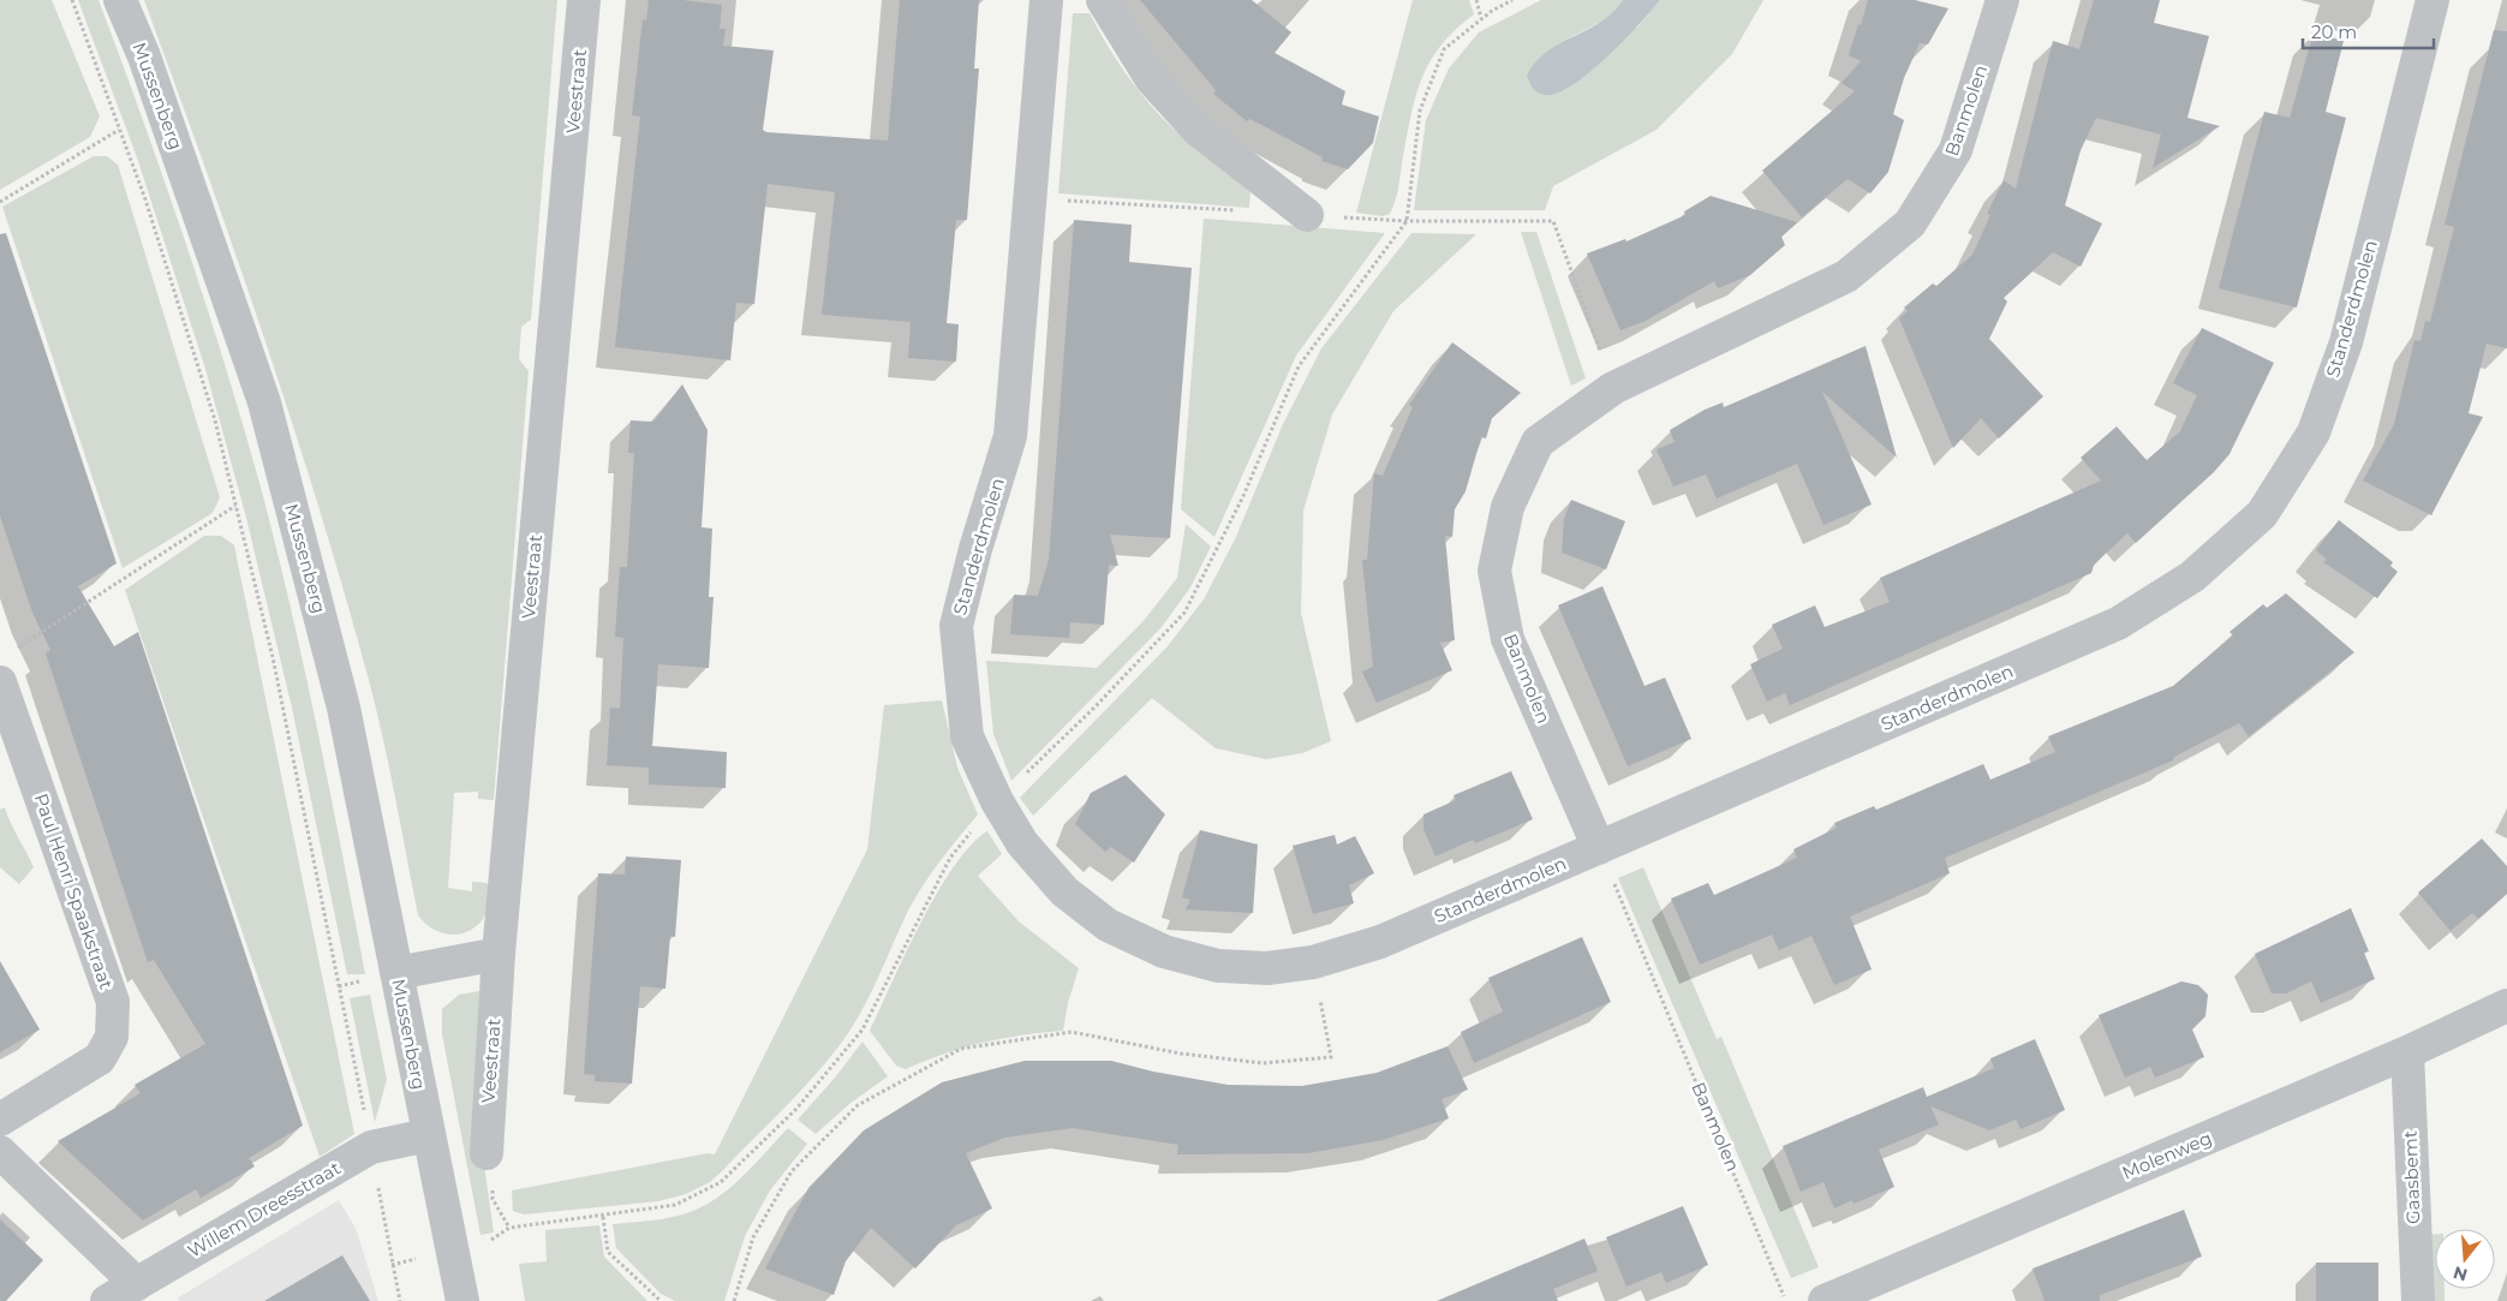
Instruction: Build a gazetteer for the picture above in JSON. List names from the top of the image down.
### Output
{
  "streets": {
    "street": [
      "Veestraat",
      "Mussenberg",
      "Banmolen",
      "Standerdmolen",
      "Paul Henri Spaakstraat",
      "Molenweg",
      "Gaasbemt",
      "Willem Dreesstraat"
    ]
  },
  "crossings": [
    ["Mussenberg", "Willem Dreesstraat"],
    ["Banmolen", "Standerdmolen"],
    ["Molenweg", "Gaasbemt"]
  ],
  "scale_bar": "20 m",
  "north": "bottom"
}
